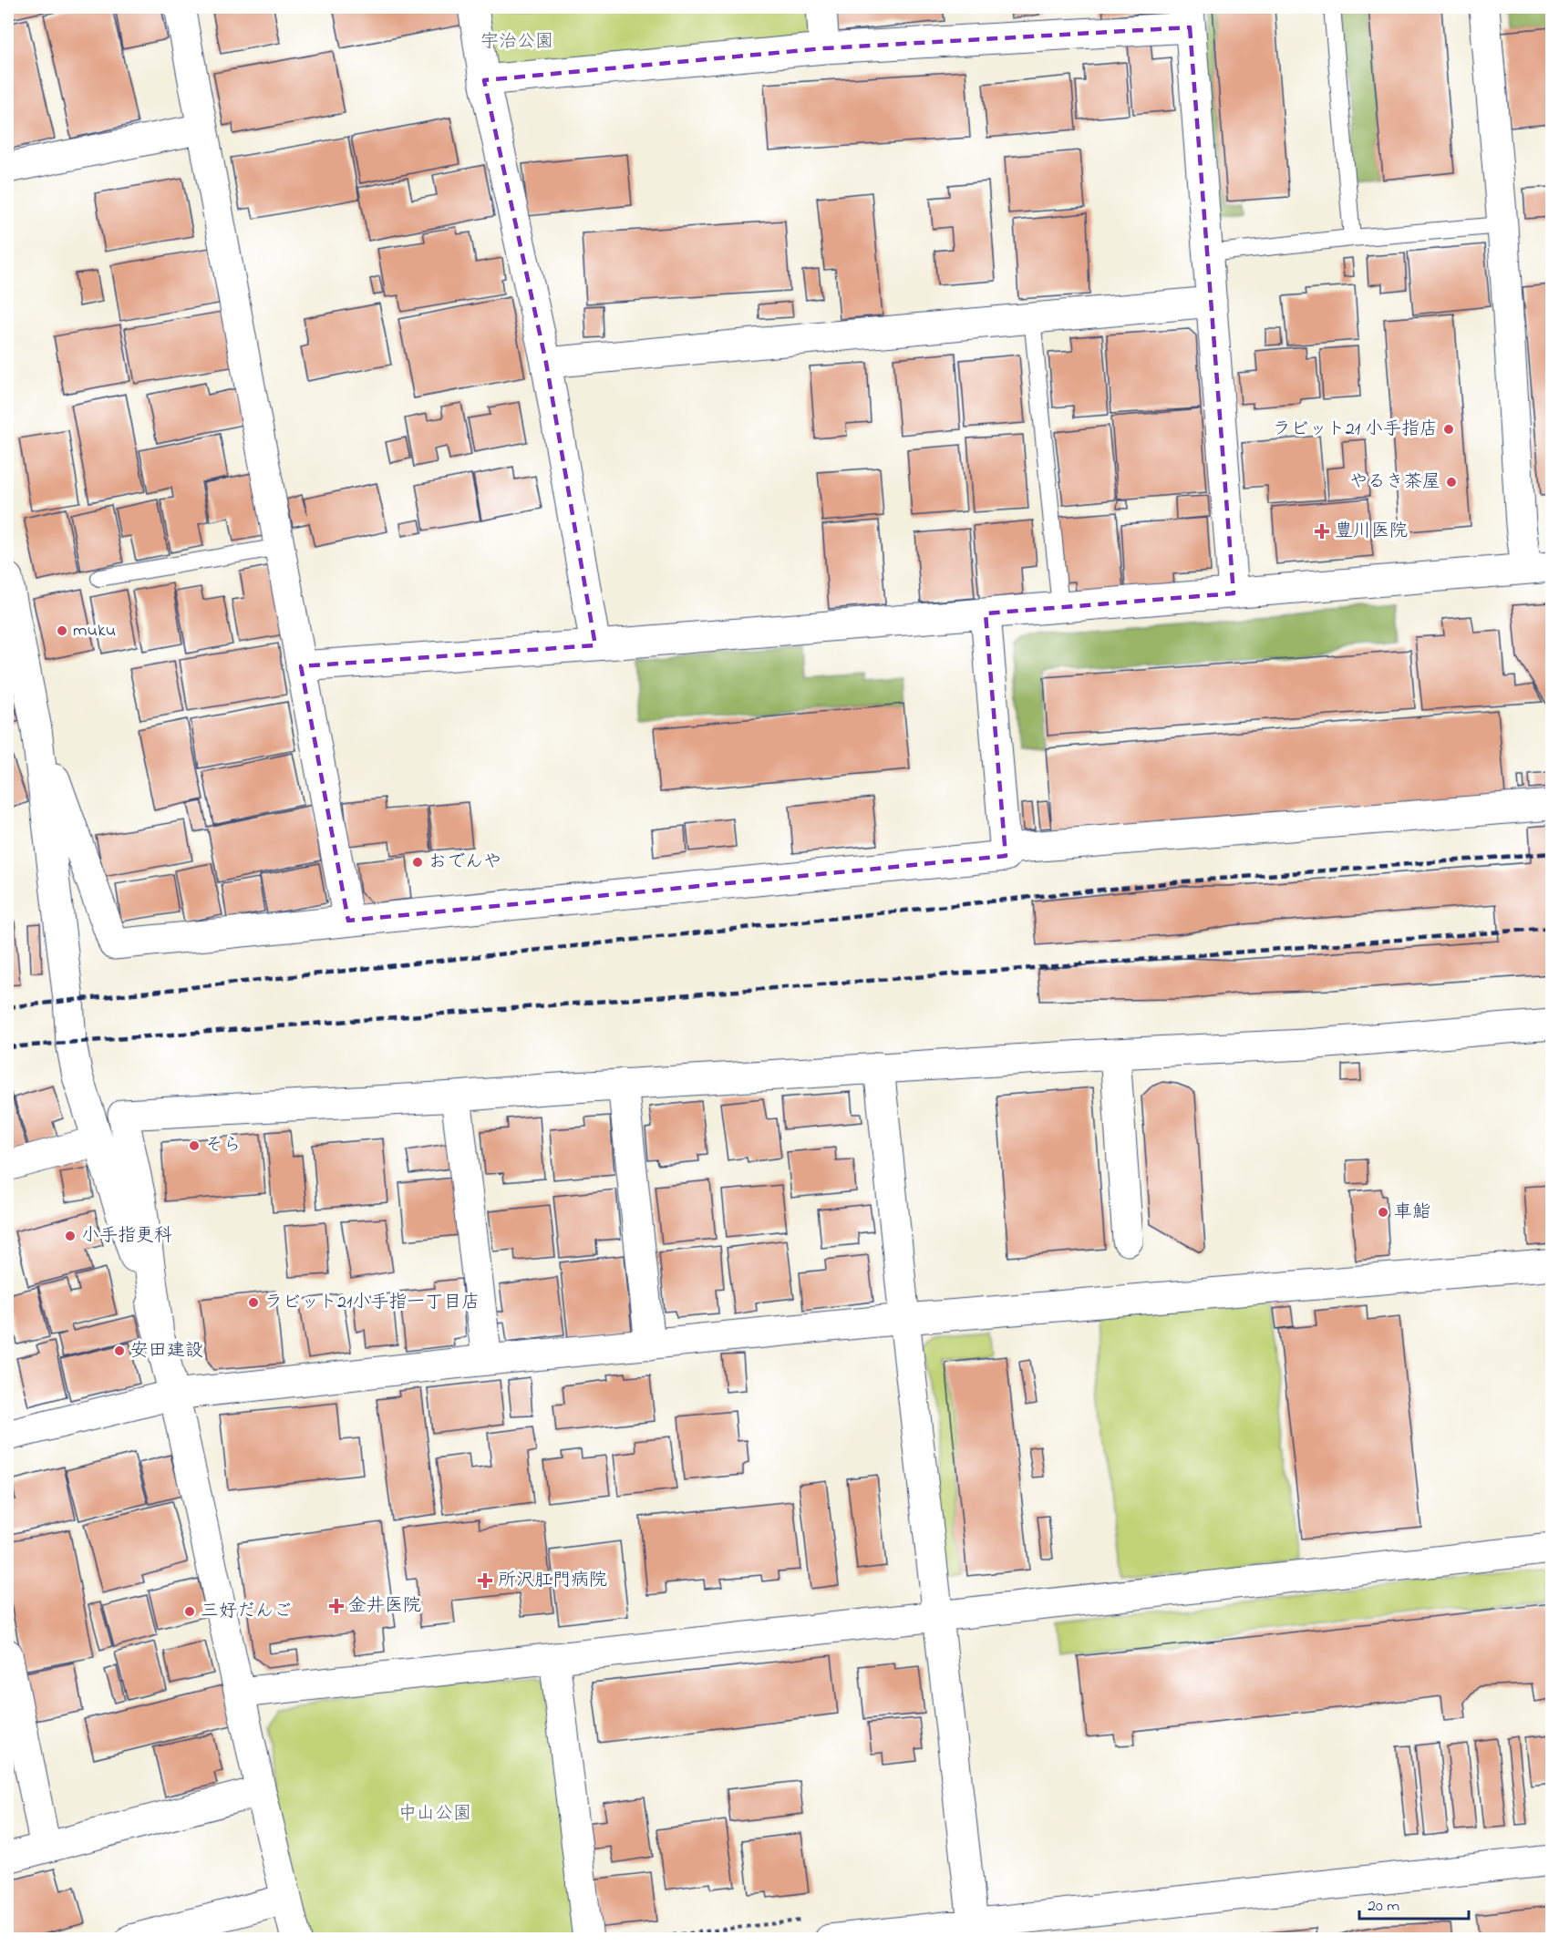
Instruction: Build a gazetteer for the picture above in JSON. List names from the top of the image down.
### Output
{
  "parks": ["宇治公園", "中山公園"],
  "places": {
    "other": [
      "ラビット21 小手指店",
      "やるき茶屋",
      "muku",
      "おでんや",
      "そら",
      "車鮨",
      "小手指更科",
      "ラビット21小手指一丁目店",
      "安田建設",
      "三好だんご"
    ],
    "health": ["豊川医院", "所沢肛門病院", "金井医院"]
  },
  "scale_bar": "20 m"
}
